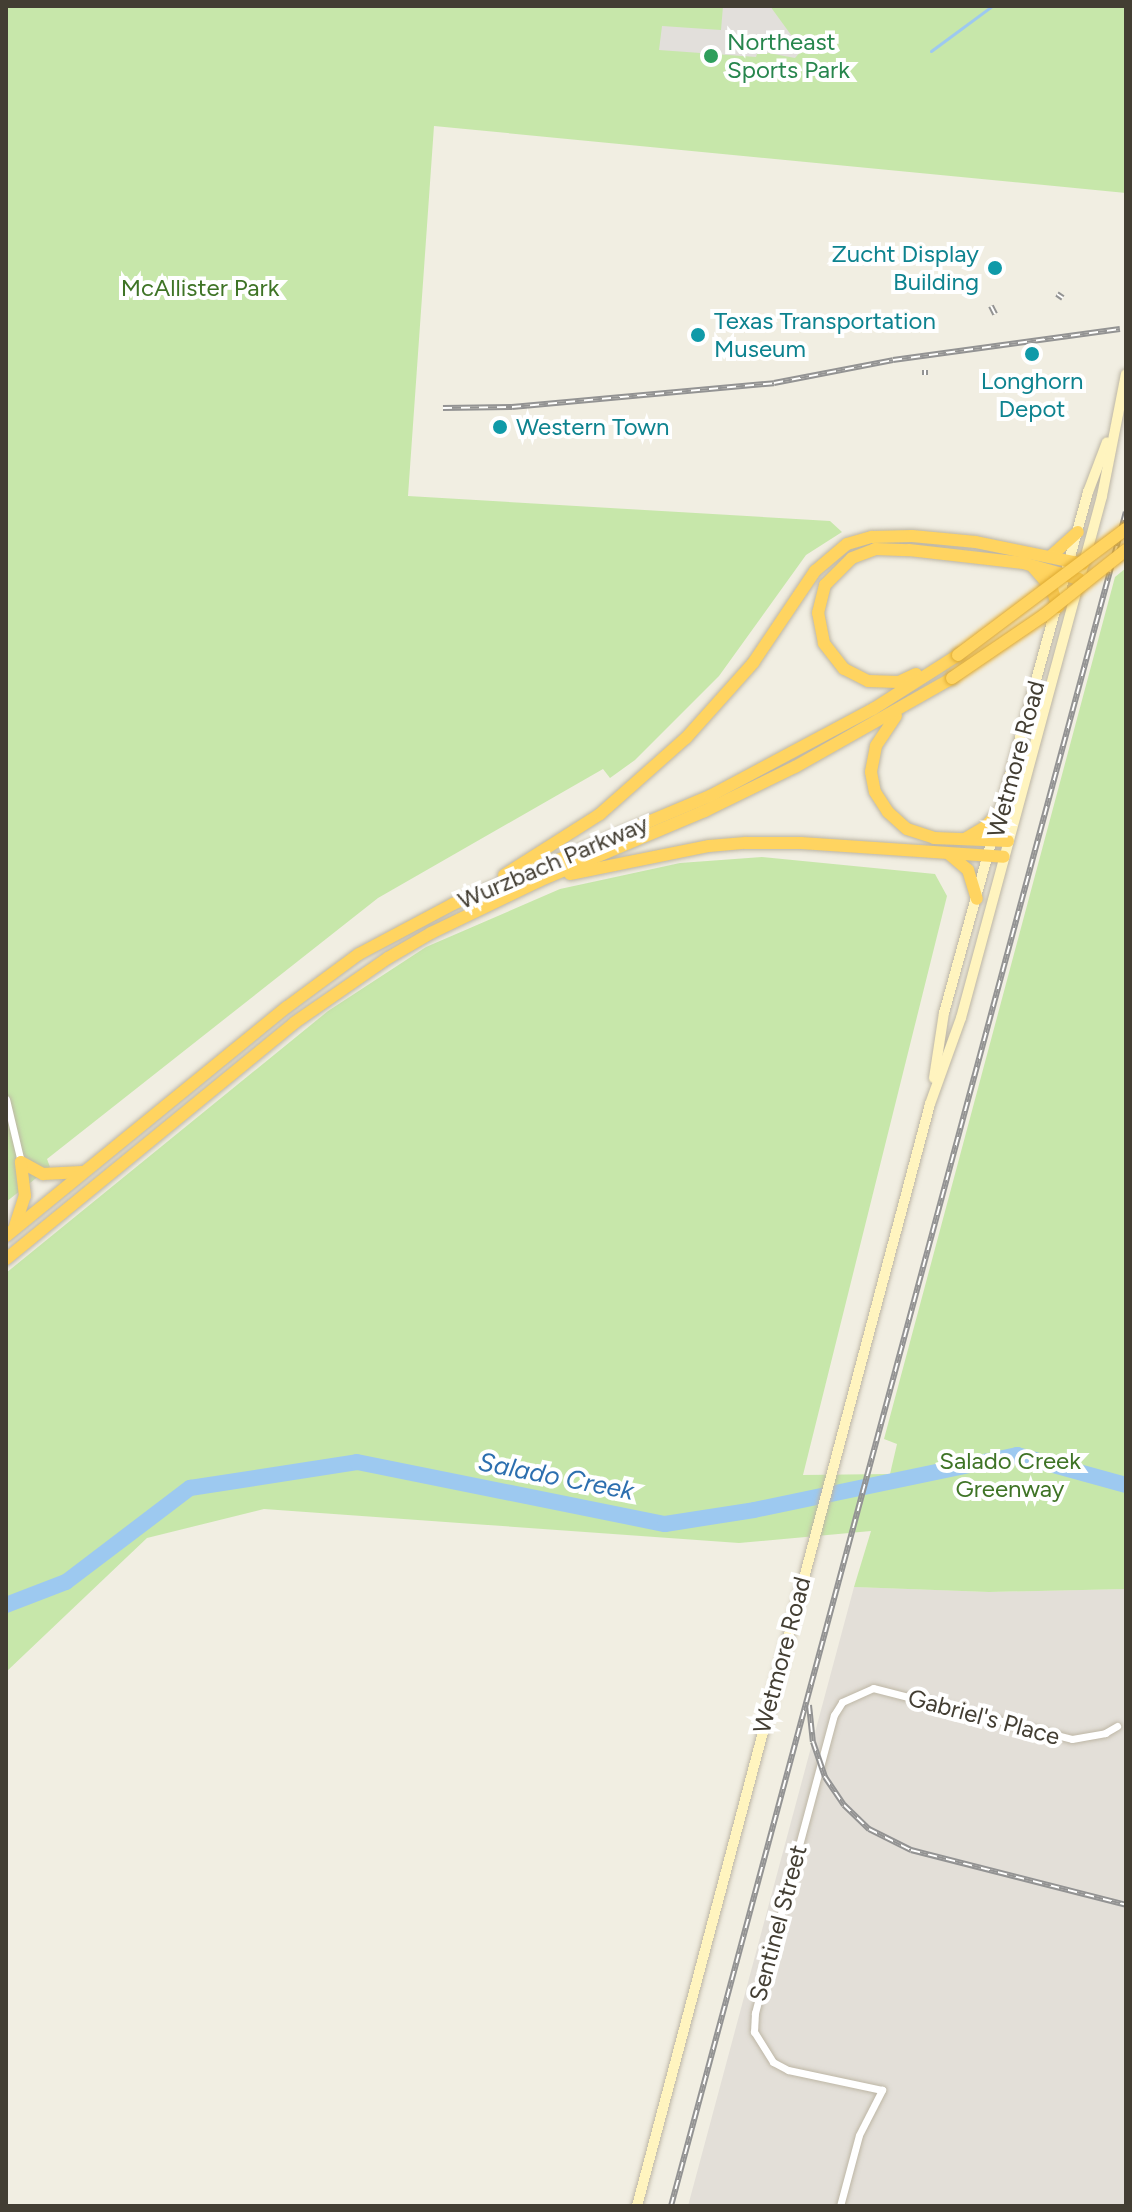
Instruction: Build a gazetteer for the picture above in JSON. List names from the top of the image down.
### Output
{
  "streets": {
    "highway": ["Wurzbach Parkway"],
    "main road": ["Wetmore Road"],
    "street": ["Gabriel's Place", "Sentinel Street"]
  },
  "crossings": [
    ["Gabriel's Place", "Sentinel Street"]
  ],
  "water": ["Salado Creek"],
  "parks": ["McAllister Park", "Salado Creek Greenway"],
  "places": [
    "Northeast Sports Park",
    "Zucht Display Building",
    "Texas Transportation Museum",
    "Longhorn Depot",
    "Western Town"
  ]
}
